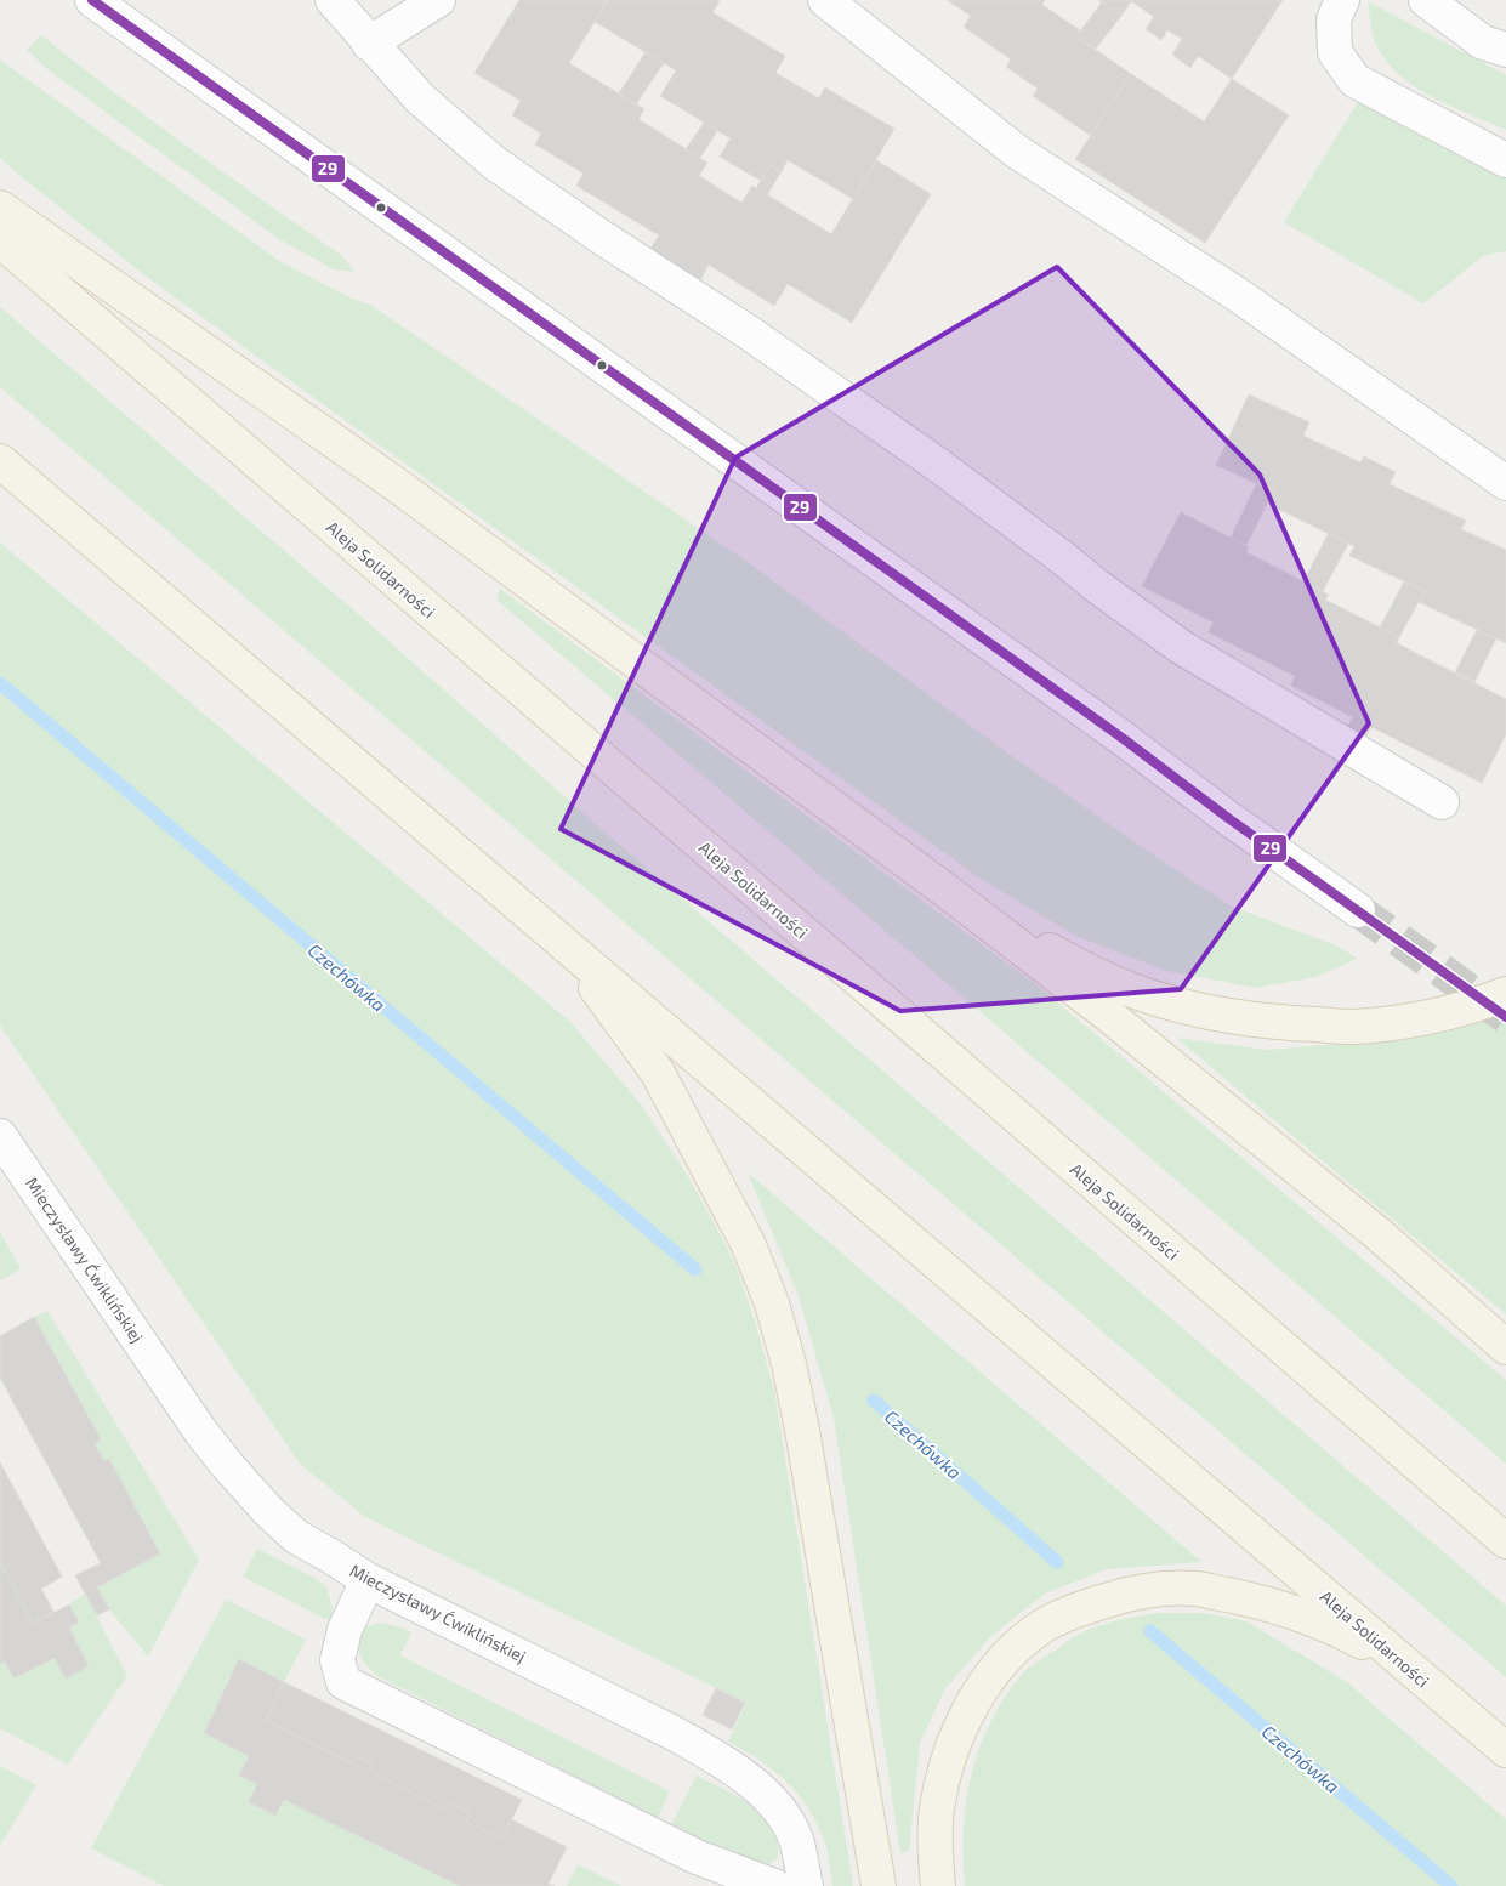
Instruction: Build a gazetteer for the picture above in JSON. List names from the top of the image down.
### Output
{
  "streets": {
    "main road": ["Aleja Solidarności"],
    "street": ["Mieczysławy Ćwiklińskiej"]
  },
  "water": ["Czechówka"],
  "lines": ["transit line 29"]
}
